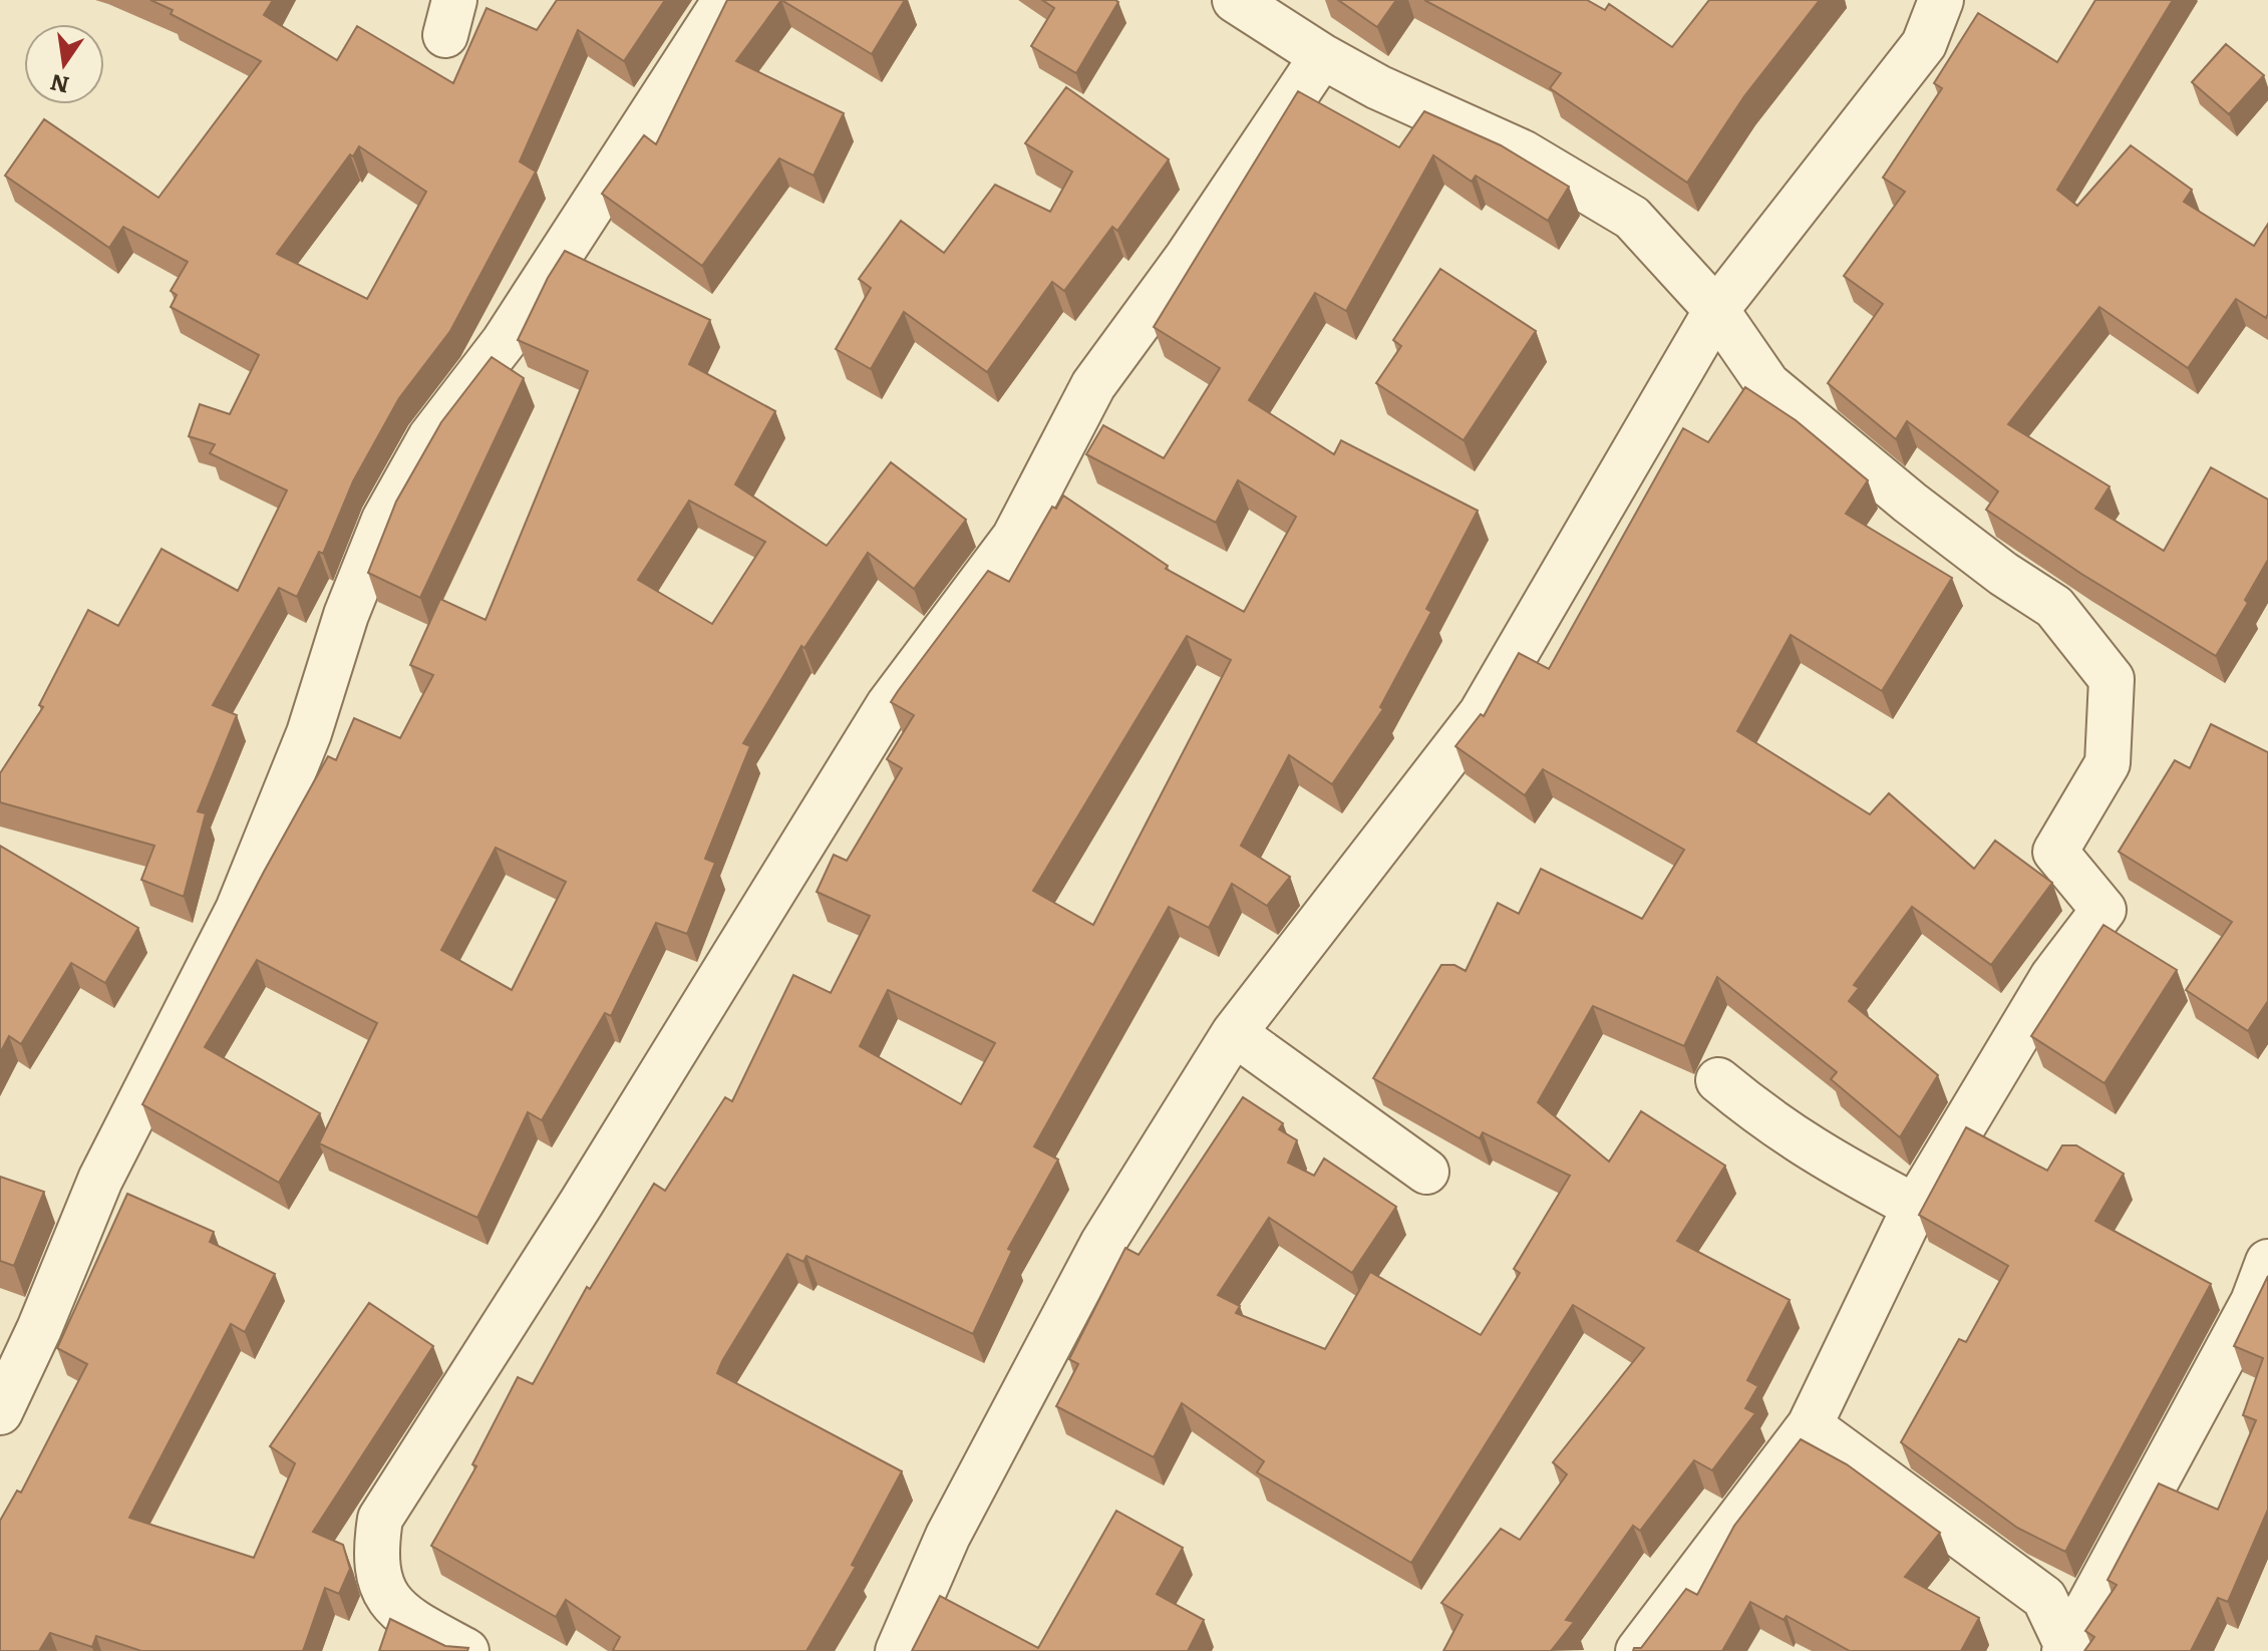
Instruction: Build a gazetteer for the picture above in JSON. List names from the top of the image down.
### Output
{
  "north": "bottom"
}
